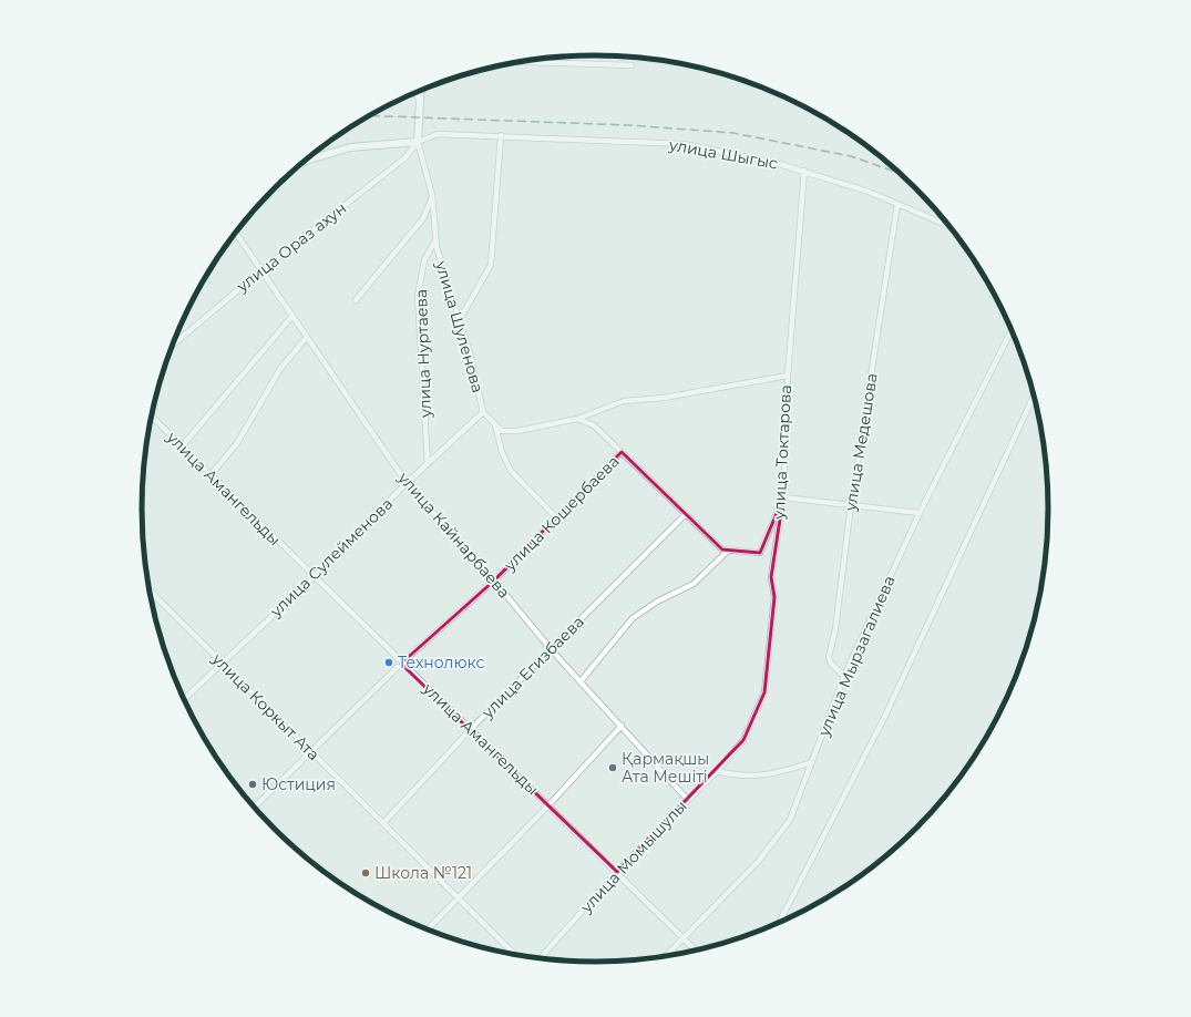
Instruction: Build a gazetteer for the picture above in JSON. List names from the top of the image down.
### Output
{
  "streets": {
    "street": [
      "улица Шыгыс",
      "улица Ораз ахун",
      "улица Шуленова",
      "улица Нуртаева",
      "улица Медешова",
      "улица Токтарова",
      "улица Амангельды",
      "улица Кошербаева",
      "улица Кайнарбаева",
      "улица Сулейменова",
      "улица Мырзагалиева",
      "улица Егизбаева",
      "улица Коркыт Ата",
      "улица Момышулы"
    ]
  },
  "crossings": [
    ["улица Шыгыс", "улица Ораз ахун"],
    ["улица Шыгыс", "улица Медешова"],
    ["улица Шыгыс", "улица Токтарова"],
    ["улица Ораз ахун", "улица Кайнарбаева"],
    ["улица Шуленова", "улица Нуртаева"],
    ["улица Шуленова", "улица Сулейменова"],
    ["улица Нуртаева", "улица Сулейменова"],
    ["улица Медешова", "улица Мырзагалиева"],
    ["улица Токтарова", "улица Момышулы"],
    ["улица Амангельды", "улица Кошербаева"],
    ["улица Амангельды", "улица Сулейменова"],
    ["улица Амангельды", "улица Мырзагалиева"],
    ["улица Амангельды", "улица Егизбаева"],
    ["улица Амангельды", "улица Момышулы"],
    ["улица Кошербаева", "улица Кайнарбаева"],
    ["улица Кошербаева", "улица Коркыт Ата"],
    ["улица Кайнарбаева", "улица Сулейменова"],
    ["улица Кайнарбаева", "улица Егизбаева"],
    ["улица Кайнарбаева", "улица Момышулы"],
    ["улица Сулейменова", "улица Коркыт Ата"],
    ["улица Егизбаева", "улица Коркыт Ата"]
  ],
  "places": [
    "Технолюкс",
    "Қармақшы Ата Мешіті",
    "Юстиция",
    "Школа №121"
  ]
}
